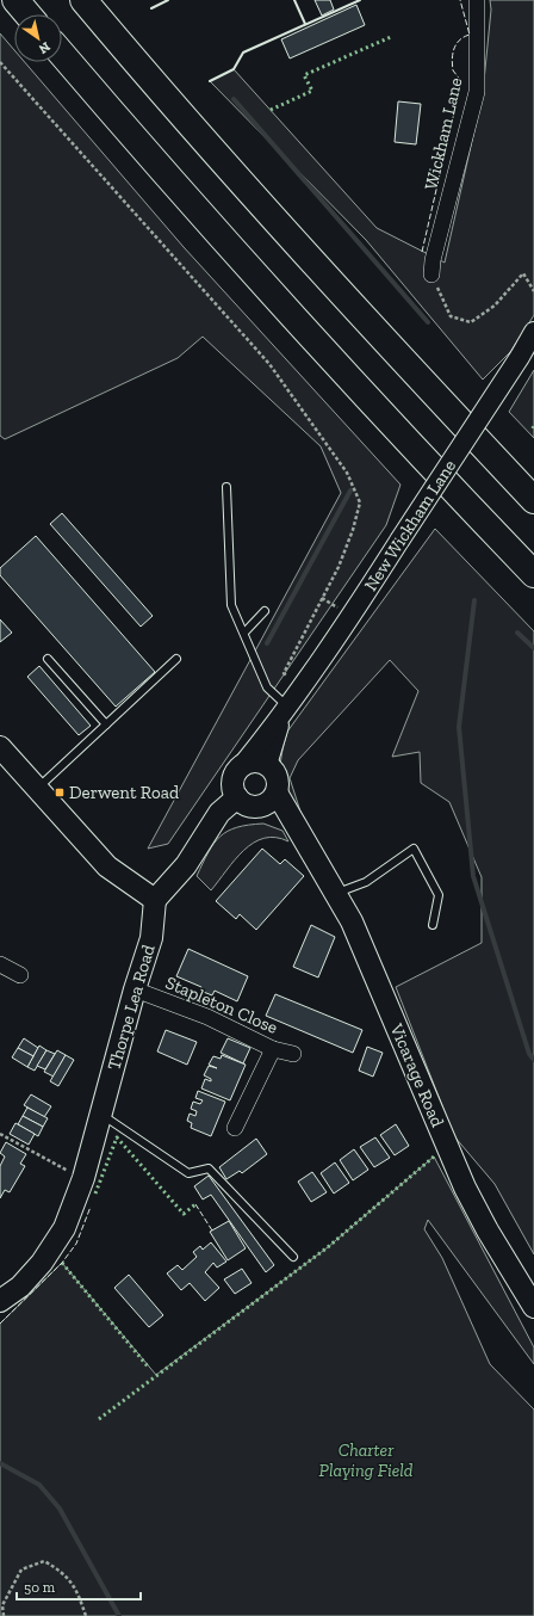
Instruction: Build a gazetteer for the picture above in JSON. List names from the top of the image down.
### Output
{
  "streets": {
    "main road": ["Thorpe Lea Road", "Vicarage Road"],
    "street": ["Wickham Lane", "New Wickham Lane", "Stapleton Close"]
  },
  "crossings": [
    ["New Wickham Lane", "Vicarage Road"],
    ["Stapleton Close", "Thorpe Lea Road"]
  ],
  "parks": ["Charter Playing Field"],
  "places": {
    "transit": ["Derwent Road"]
  },
  "scale_bar": "50 m",
  "north": "bottom right"
}
